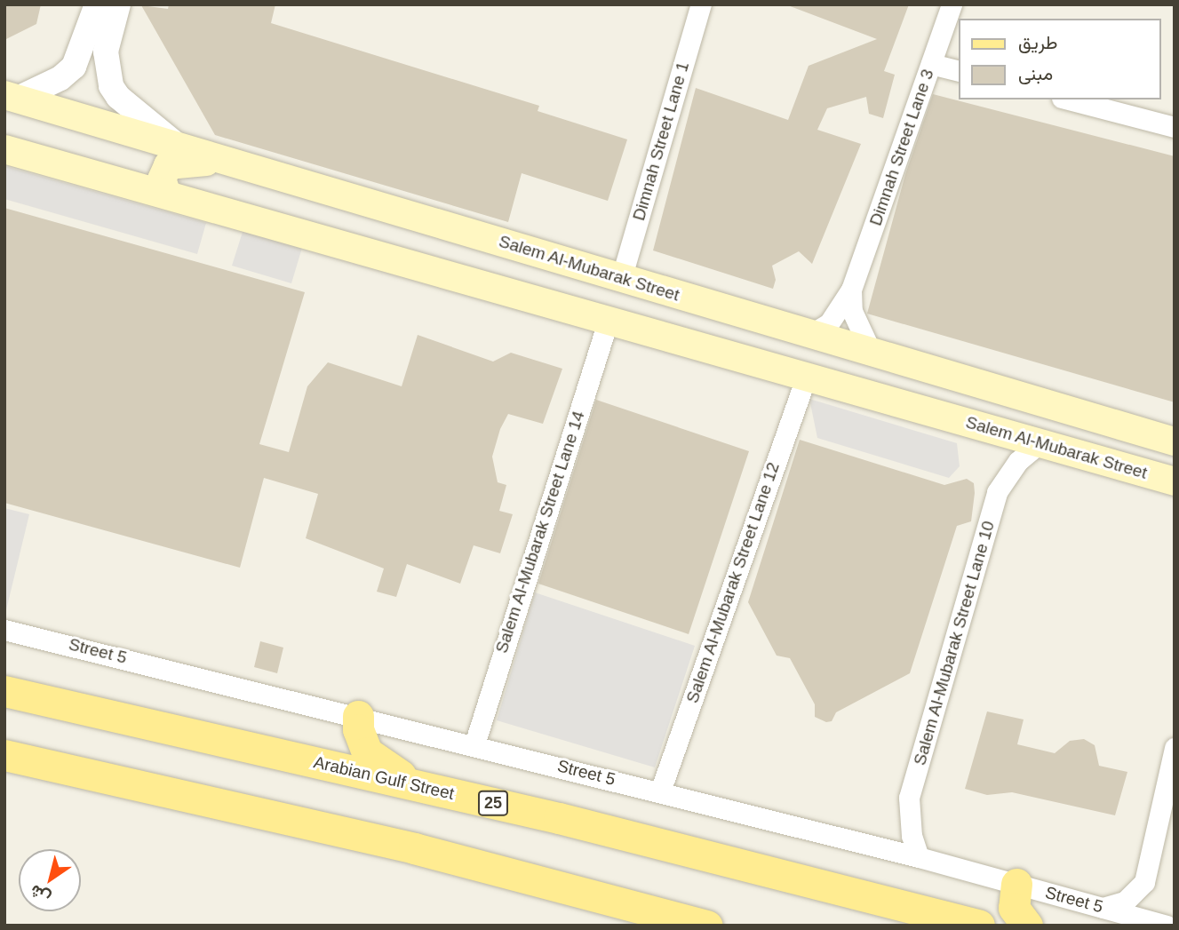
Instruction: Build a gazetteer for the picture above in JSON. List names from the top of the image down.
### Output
{
  "streets": {
    "main road": ["Salem Al-Mubarak Street", "Arabian Gulf Street", "25"],
    "street": [
      "Dimnah Street Lane 1",
      "Dimnah Street Lane 3",
      "Salem Al-Mubarak Street Lane 14",
      "Salem Al-Mubarak Street Lane 12",
      "Salem Al-Mubarak Street Lane 10",
      "Street 5"
    ]
  },
  "crossings": [
    ["Dimnah Street Lane 1", "Salem Al-Mubarak Street"],
    ["Dimnah Street Lane 3", "Salem Al-Mubarak Street"],
    ["Salem Al-Mubarak Street", "Salem Al-Mubarak Street Lane 14"],
    ["Salem Al-Mubarak Street", "Salem Al-Mubarak Street Lane 12"],
    ["Salem Al-Mubarak Street", "Salem Al-Mubarak Street Lane 10"],
    ["Salem Al-Mubarak Street Lane 14", "Street 5"],
    ["Salem Al-Mubarak Street Lane 12", "Street 5"],
    ["Salem Al-Mubarak Street Lane 10", "Street 5"]
  ],
  "legend": ["طريق", "مبنى"],
  "north": "bottom left"
}
